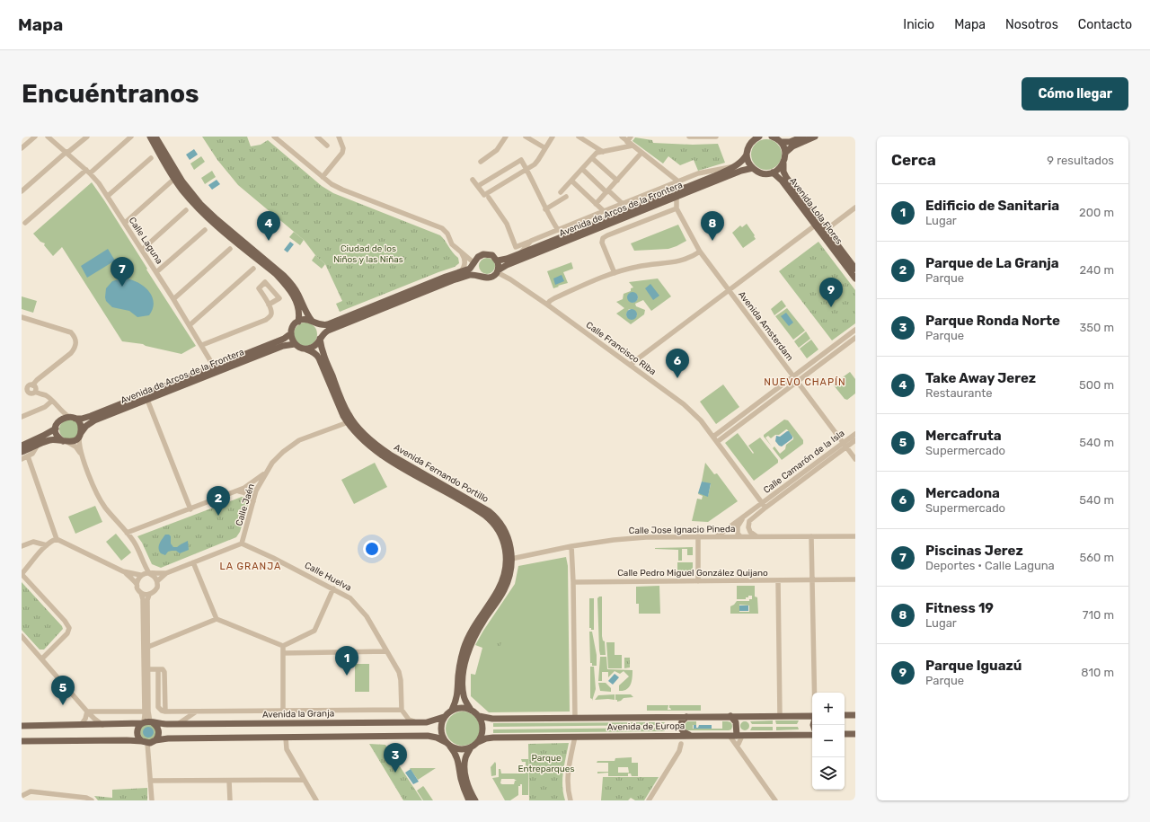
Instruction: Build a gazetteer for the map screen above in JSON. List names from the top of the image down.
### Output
{
  "streets": {
    "main road": [
      "Avenida de Arcos de la Frontera",
      "Avenida Lola Flores",
      "Avenida Fernando Portillo",
      "Avenida la Granja",
      "Avenida de Europa"
    ],
    "street": [
      "Calle Laguna",
      "Avenida Amsterdam",
      "Calle Francisco Riba",
      "Calle Camarón de la Isla",
      "Calle Jaén",
      "Calle Jose Ignacio Pineda",
      "Calle Pedro Miguel González Quijano",
      "Calle Huelva"
    ]
  },
  "crossings": [
    ["Avenida de Arcos de la Frontera", "Calle Laguna"],
    ["Avenida de Arcos de la Frontera", "Calle Francisco Riba"],
    ["Avenida de Arcos de la Frontera", "Avenida Fernando Portillo"],
    ["Avenida Amsterdam", "Calle Camarón de la Isla"],
    ["Calle Francisco Riba", "Calle Camarón de la Isla"],
    ["Calle Camarón de la Isla", "Calle Jose Ignacio Pineda"],
    ["Avenida Fernando Portillo", "Calle Jaén"],
    ["Avenida Fernando Portillo", "Calle Jose Ignacio Pineda"],
    ["Avenida Fernando Portillo", "Avenida la Granja"],
    ["Avenida Fernando Portillo", "Avenida de Europa"],
    ["Calle Jaén", "Calle Huelva"],
    ["Avenida la Granja", "Avenida de Europa"]
  ],
  "districts": ["NUEVO CHAPÍN", "LA GRANJA"],
  "parks": ["Ciudad de los Niños y las Niñas", "Parque Entreparques"],
  "page": {
    "header": "Mapa",
    "nav": [
      "Inicio",
      "Mapa",
      "Nosotros",
      "Contacto"
    ],
    "buttons": "Cómo llegar",
    "title": "Encuéntranos",
    "heading": ["Cerca", "9 resultados"],
    "list": [
      {
        "mark": "1",
        "name": "Edificio de Sanitaria",
        "note": "Lugar",
        "value": "200 m"
      },
      {
        "mark": "2",
        "name": "Parque de La Granja",
        "note": "Parque",
        "value": "240 m"
      },
      {
        "mark": "3",
        "name": "Parque Ronda Norte",
        "note": "Parque",
        "value": "350 m"
      },
      {
        "mark": "4",
        "name": "Take Away Jerez",
        "note": "Restaurante",
        "value": "500 m"
      },
      {
        "mark": "5",
        "name": "Mercafruta",
        "note": "Supermercado",
        "value": "540 m"
      },
      {
        "mark": "6",
        "name": "Mercadona",
        "note": "Supermercado",
        "value": "540 m"
      },
      {
        "mark": "7",
        "name": "Piscinas Jerez",
        "note": "Deportes · Calle Laguna",
        "value": "560 m"
      },
      {
        "mark": "8",
        "name": "Fitness 19",
        "note": "Lugar",
        "value": "710 m"
      },
      {
        "mark": "9",
        "name": "Parque Iguazú",
        "note": "Parque",
        "value": "810 m"
      }
    ],
    "pins": [
      "4",
      "8",
      "7",
      "9",
      "6",
      "2",
      "1",
      "5",
      "3"
    ],
    "map_buttons": ["+", "−"]
  }
}
